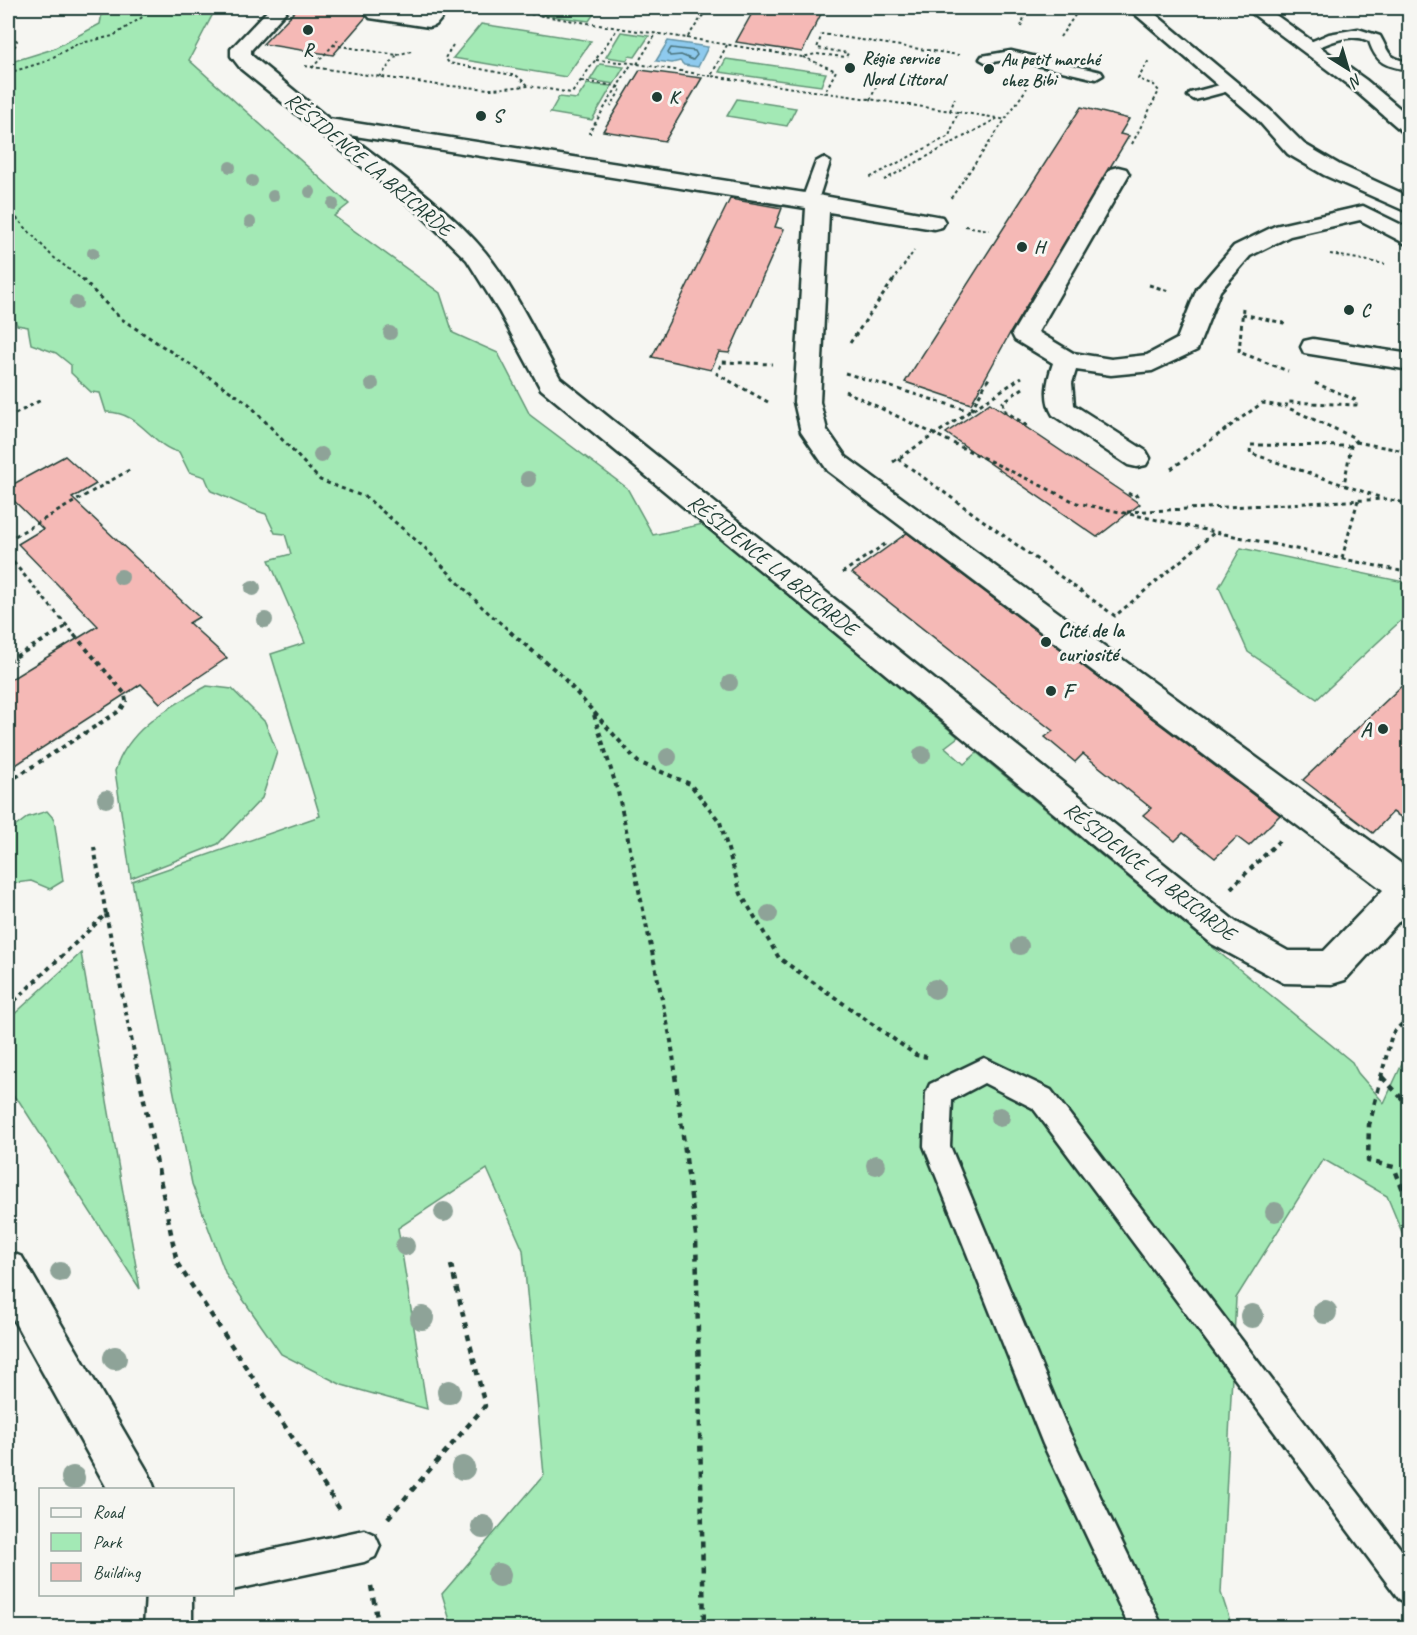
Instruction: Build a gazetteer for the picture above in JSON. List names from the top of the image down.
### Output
{
  "streets": {
    "street": ["RÉSIDENCE LA BRICARDE"]
  },
  "places": [
    "R",
    "Régie service Nord Littoral",
    "Au petit marché chez Bibi",
    "K",
    "S",
    "H",
    "C",
    "Cité de la curiosité",
    "F",
    "A"
  ],
  "legend": ["Road", "Park", "Building"],
  "north": "bottom right"
}
